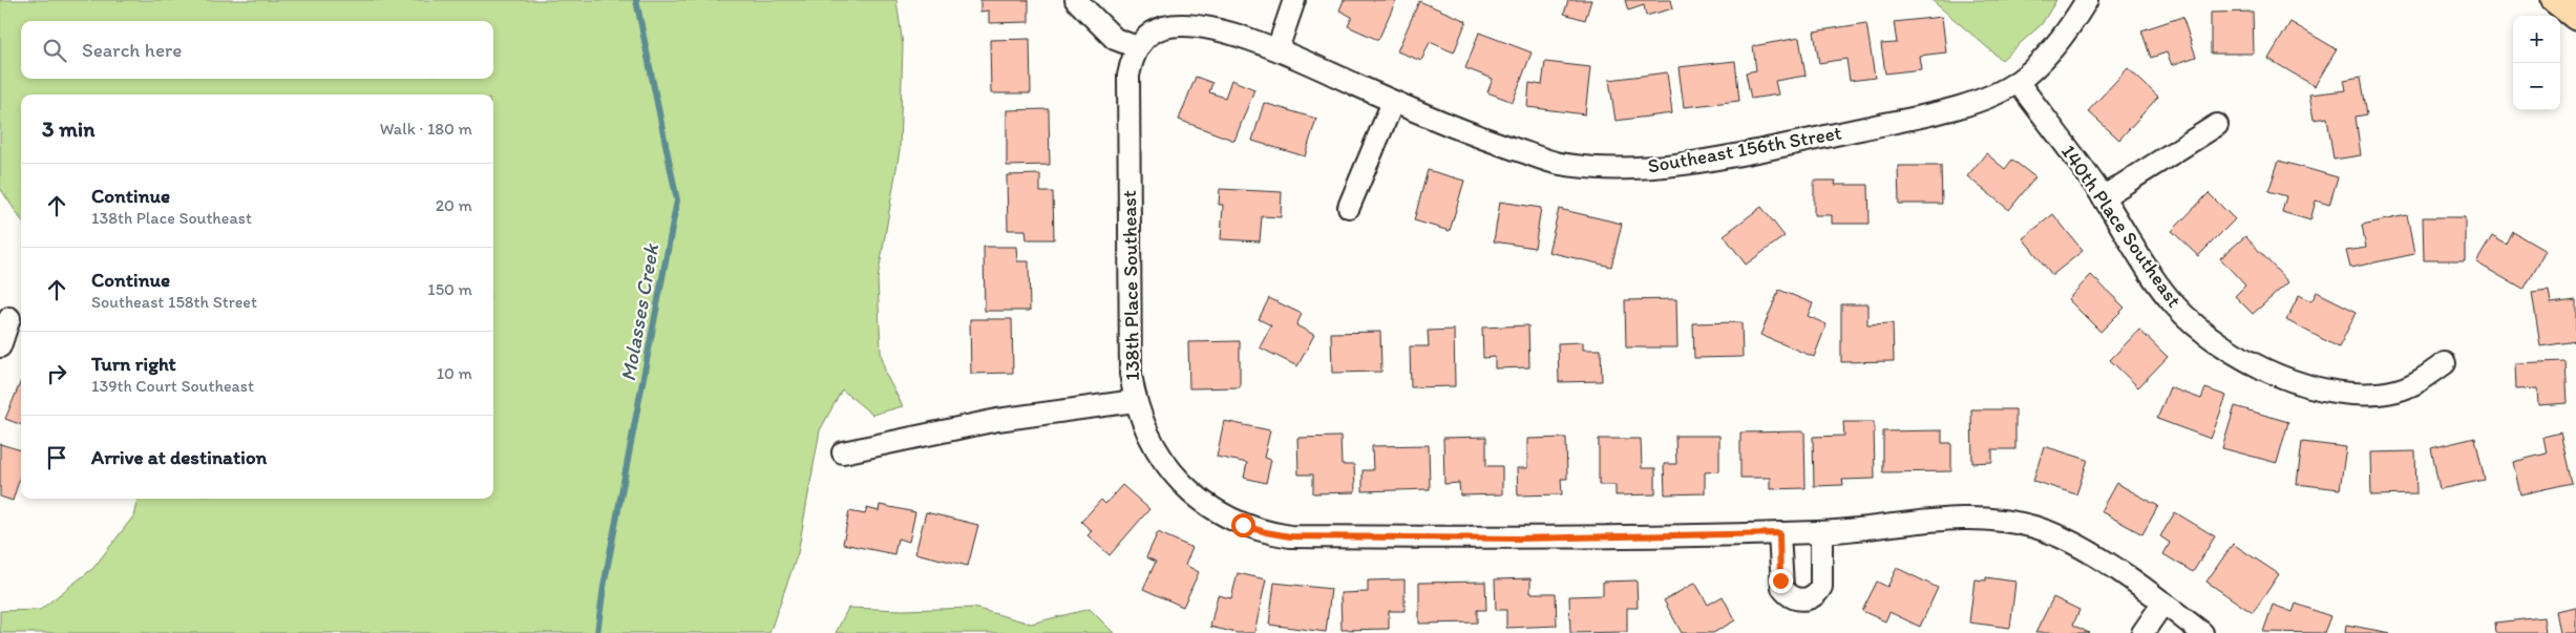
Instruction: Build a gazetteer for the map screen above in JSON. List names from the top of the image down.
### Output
{
  "streets": {
    "street": ["Southeast 156th Street", "140th Place Southeast", "138th Place Southeast"]
  },
  "crossings": [
    ["Southeast 156th Street", "140th Place Southeast"],
    ["Southeast 156th Street", "138th Place Southeast"]
  ],
  "water": ["Molasses Creek"],
  "page": {
    "map_buttons": ["+", "−"],
    "search": "Search here",
    "heading": ["3 min", "Walk · 180 m"],
    "list": [
      ["Continue", "138th Place Southeast", "20 m"],
      ["Continue", "Southeast 158th Street", "150 m"],
      ["Turn right", "139th Court Southeast", "10 m"],
      "Arrive at destination"
    ]
  }
}
